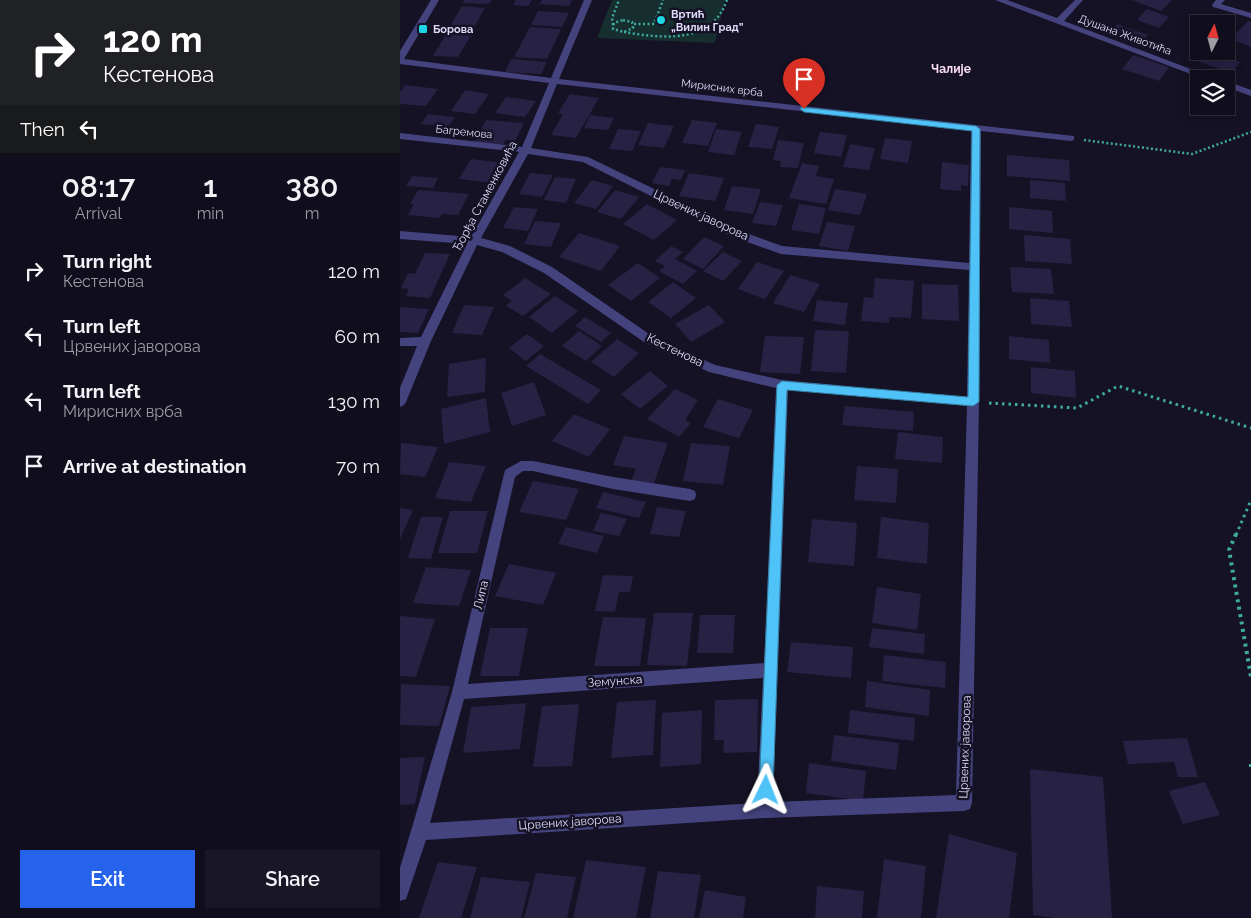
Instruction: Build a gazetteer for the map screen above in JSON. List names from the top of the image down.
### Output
{
  "streets": {
    "street": [
      "Душана Животића",
      "Мирисних врба",
      "Багремова",
      "Ђорђа Стаменковића",
      "Црвених јаворова",
      "Кестенова",
      "Липа",
      "Земунска"
    ]
  },
  "crossings": [
    ["Мирисних врба", "Ђорђа Стаменковића"],
    ["Мирисних врба", "Црвених јаворова"],
    ["Багремова", "Ђорђа Стаменковића"],
    ["Багремова", "Црвених јаворова"],
    ["Ђорђа Стаменковића", "Црвених јаворова"],
    ["Ђорђа Стаменковића", "Кестенова"],
    ["Црвених јаворова", "Кестенова"],
    ["Црвених јаворова", "Липа"],
    ["Липа", "Земунска"]
  ],
  "districts": ["Чалије"],
  "places": {
    "other": ["Вртић „Вилин Град”"],
    "transit": ["Борова"]
  },
  "north": "top",
  "page": {
    "turn": ["120 m", "Кестенова"],
    "then": "Then",
    "eta": [
      "08:17",
      "Arrival",
      "1",
      "min",
      "380",
      "m"
    ],
    "list": [
      {
        "name": "Turn right",
        "note": "Кестенова",
        "value": "120 m"
      },
      {
        "name": "Turn left",
        "note": "Црвених јаворова",
        "value": "60 m"
      },
      {
        "name": "Turn left",
        "note": "Мирисних врба",
        "value": "130 m"
      },
      {
        "name": "Arrive at destination",
        "value": "70 m"
      }
    ],
    "buttons": ["Exit", "Share"]
  }
}
